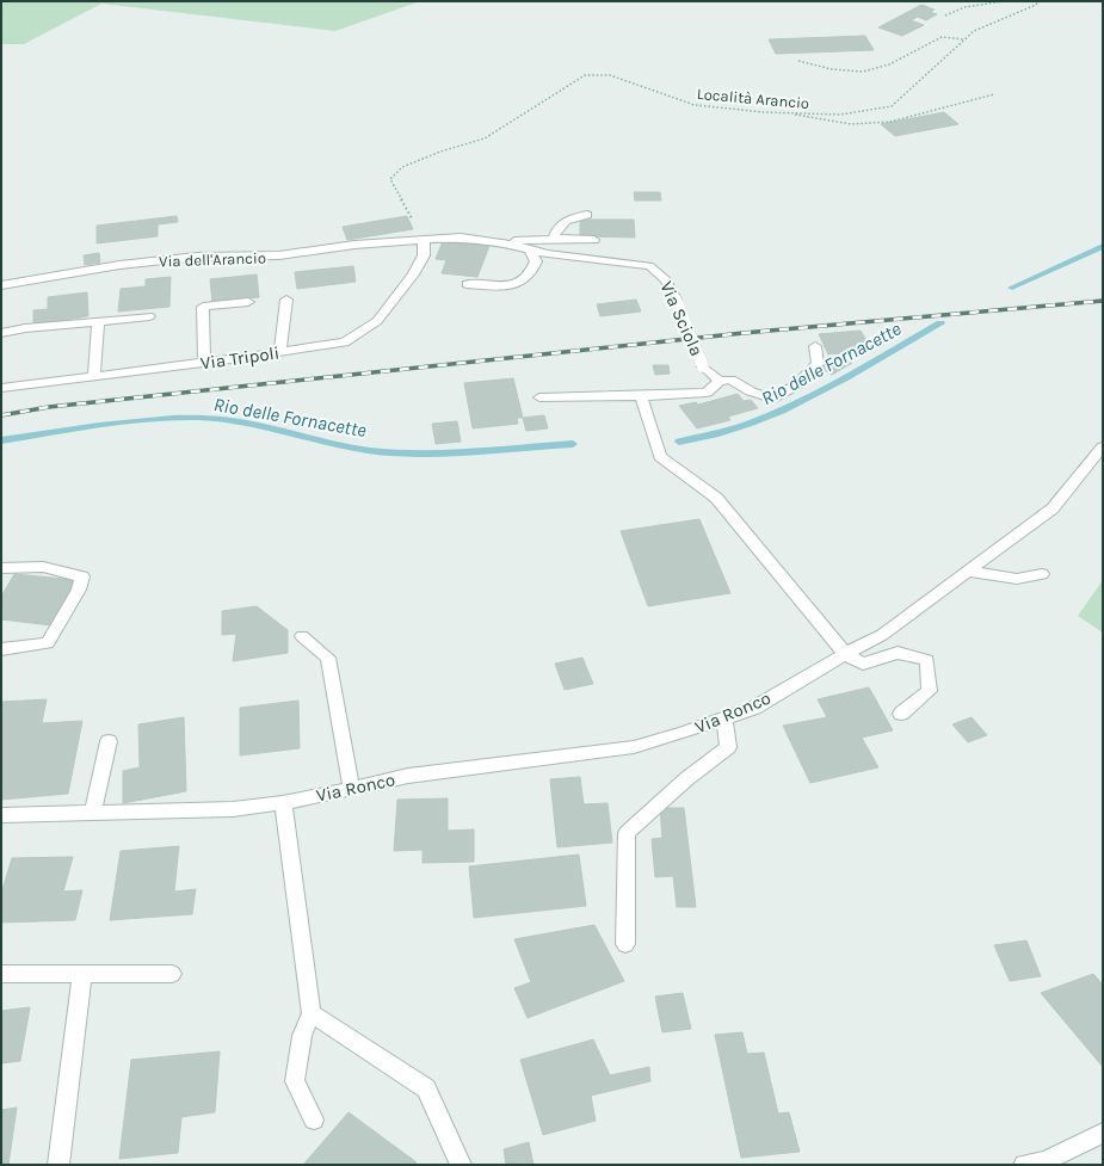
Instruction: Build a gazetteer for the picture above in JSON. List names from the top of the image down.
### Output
{
  "streets": {
    "street": [
      "Via dell'Arancio",
      "Via Sciola",
      "Via Tripoli",
      "Via Ronco"
    ],
    "path": ["Località Arancio"]
  },
  "crossings": [
    ["Località Arancio", "Via dell'Arancio"],
    ["Località Arancio", "Via Sciola"],
    ["Località Arancio", "Via Tripoli"],
    ["Via dell'Arancio", "Via Sciola"],
    ["Via dell'Arancio", "Via Tripoli"],
    ["Via Sciola", "Via Tripoli"]
  ],
  "water": ["Rio delle Fornacette"]
}
